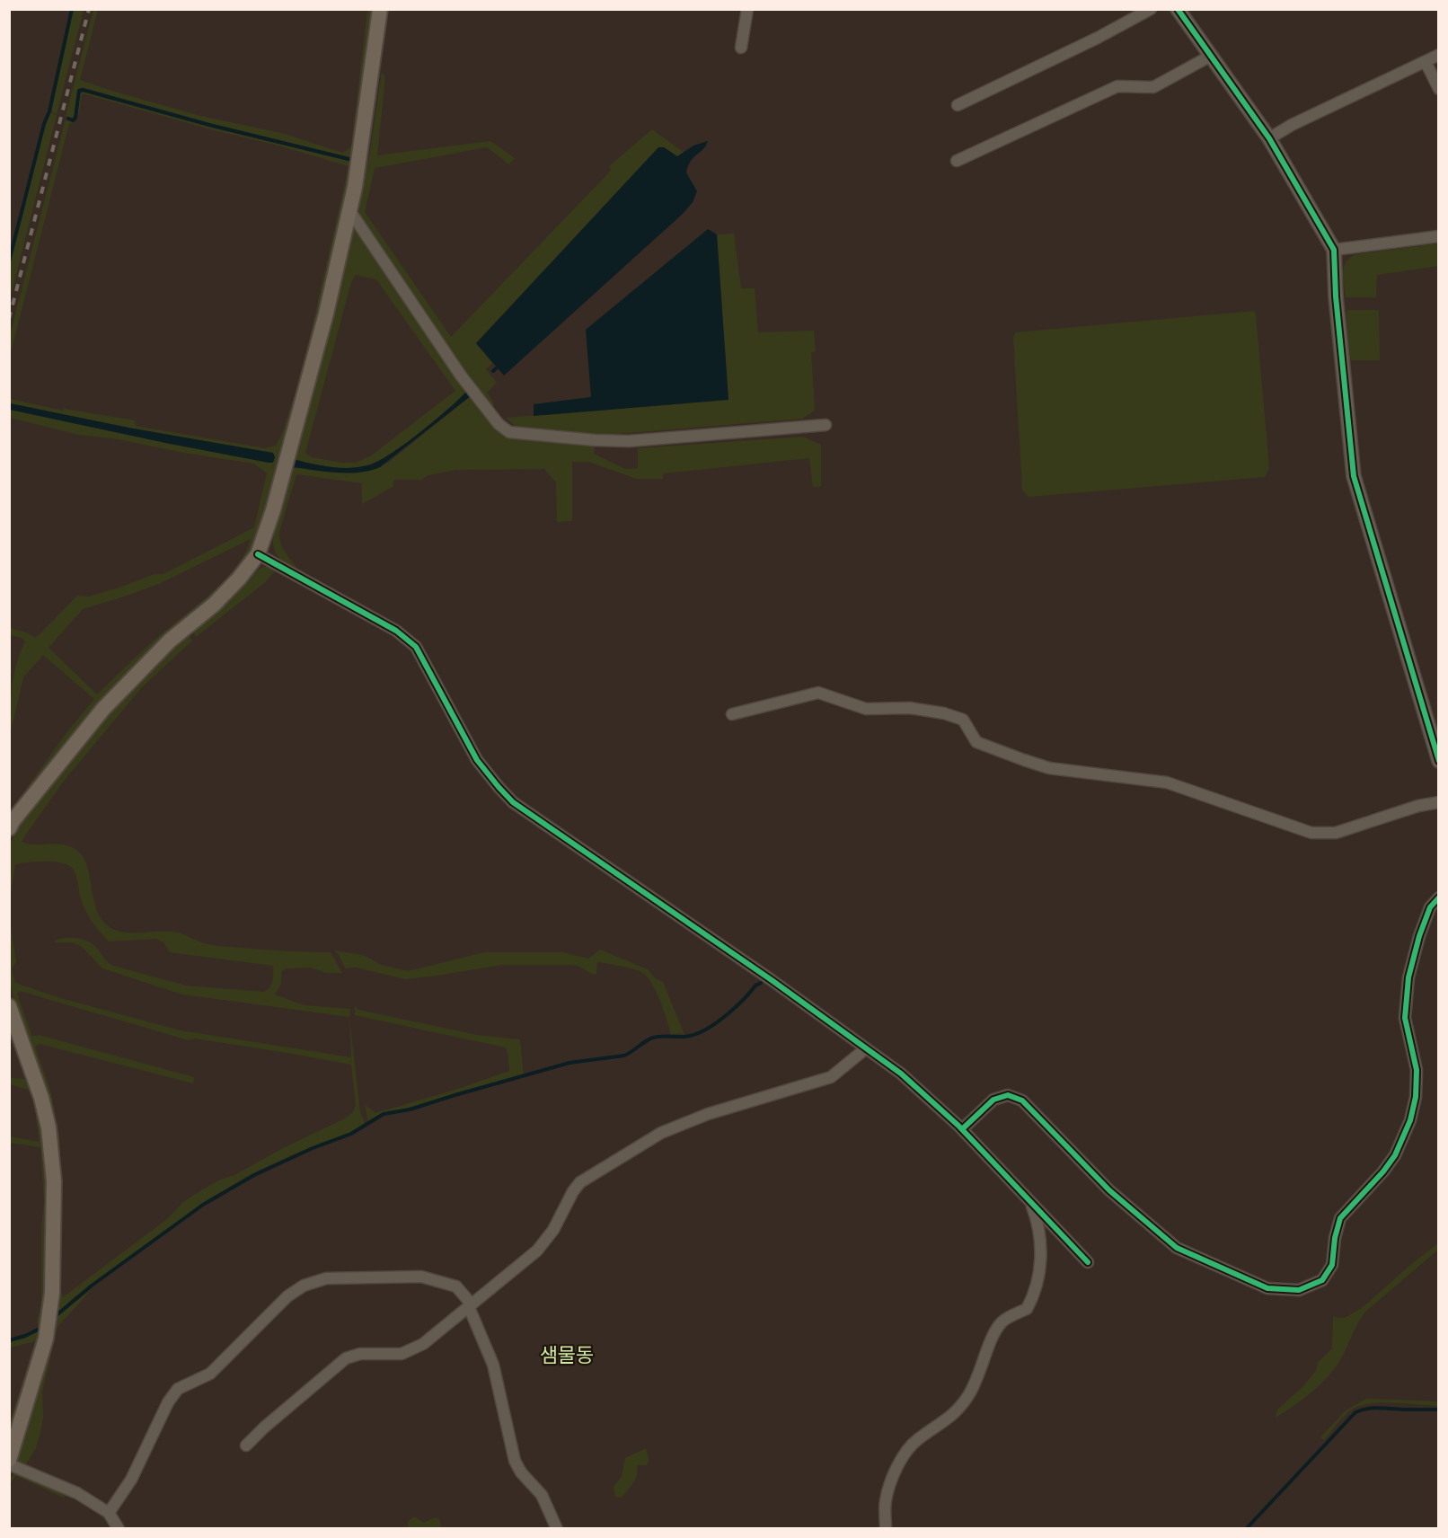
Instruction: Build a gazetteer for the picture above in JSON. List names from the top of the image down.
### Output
{
  "districts": ["샘물동"]
}
